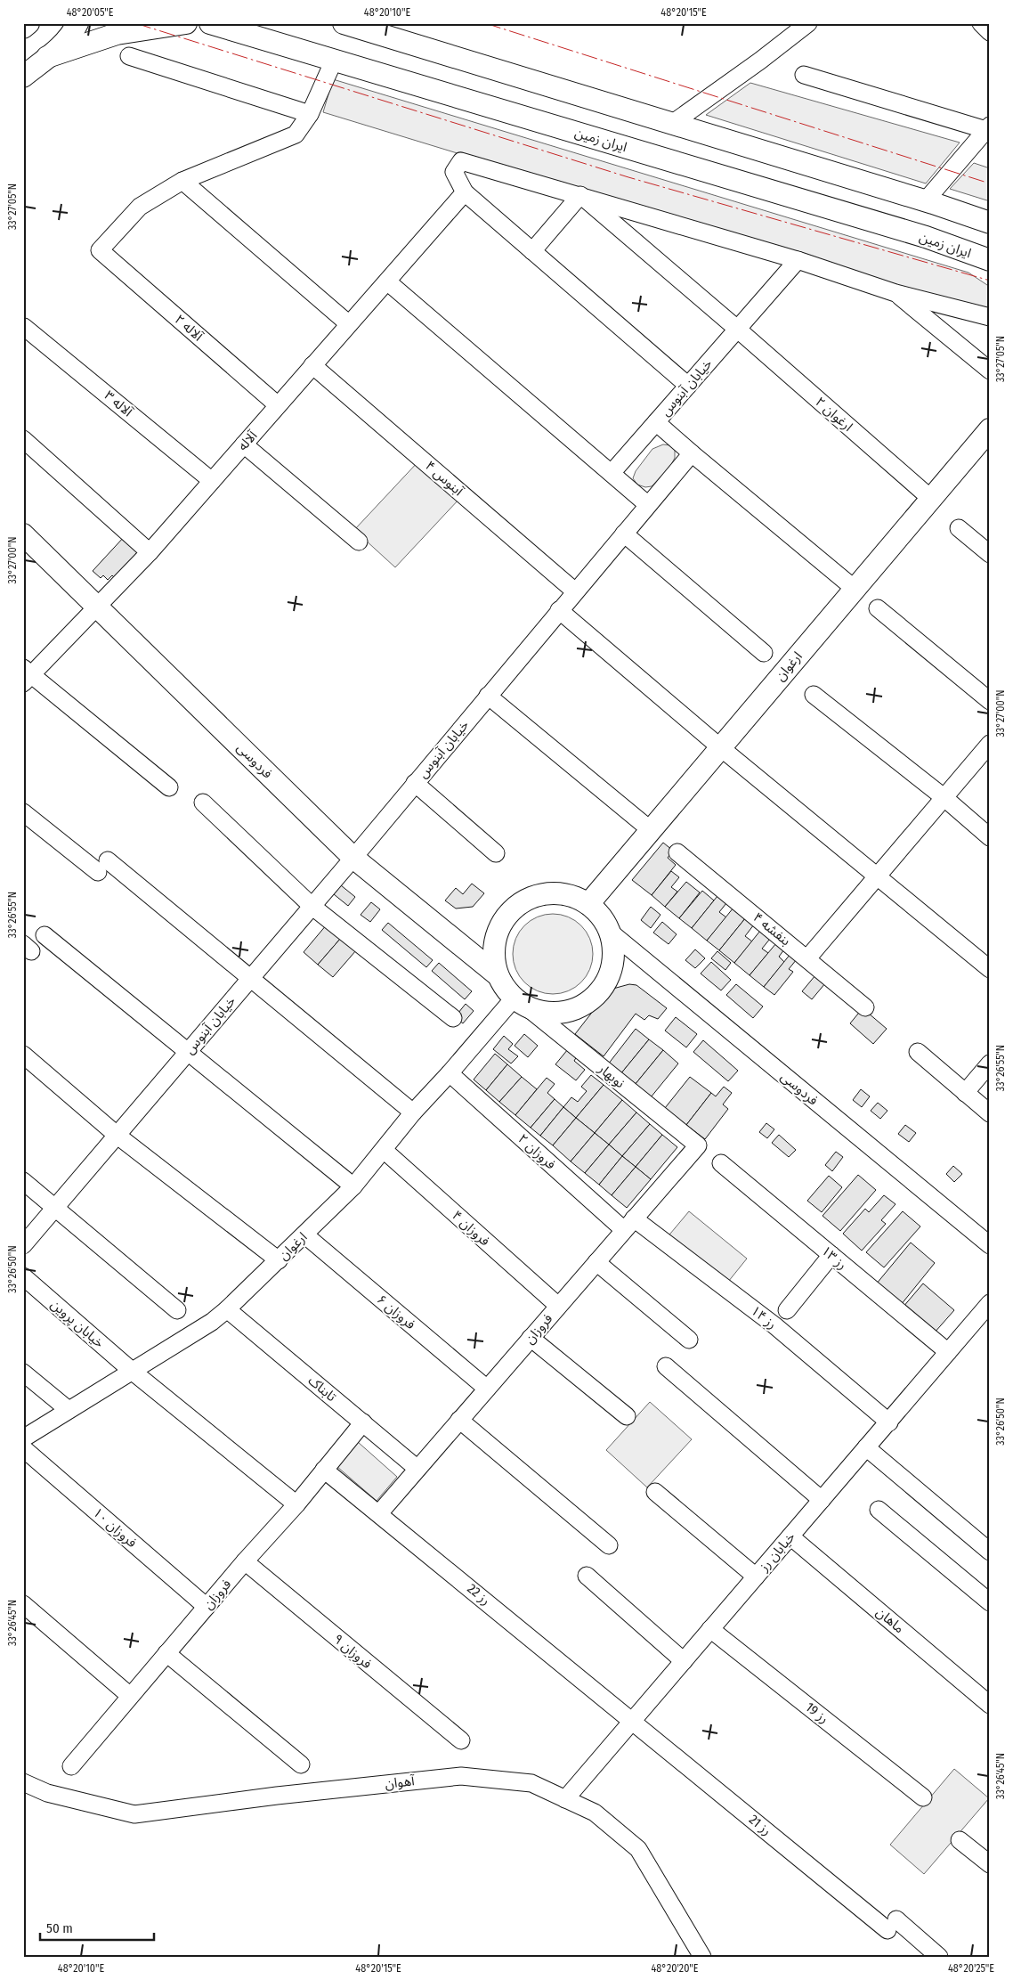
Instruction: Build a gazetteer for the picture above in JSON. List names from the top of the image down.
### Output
{
  "streets": {
    "main road": ["ایران زمین", "ارغوان", "فردوسی"],
    "street": [
      "آلاله ۲",
      "خیابان آبنوس",
      "آلاله ۳",
      "ارغوان ۲",
      "آلاله",
      "آبنوس ۴",
      "بنفشه ۴",
      "نوبهار",
      "فروزان ۲",
      "فروزان ۴",
      "رز ۱۳",
      "فروزان ۶",
      "رز ۱۴",
      "خیابان پروین",
      "فروزان",
      "تابناک",
      "فروزان ۱۰",
      "خیابان رز",
      "رز 22",
      "ماهان",
      "فروزان ۹",
      "رز 19",
      "آهوان",
      "رز 21"
    ]
  },
  "crossings": [
    ["آلاله ۲", "آلاله"],
    ["خیابان آبنوس", "ارغوان ۲"],
    ["خیابان آبنوس", "آبنوس ۴"],
    ["خیابان آبنوس", "فردوسی"],
    ["آلاله ۳", "آلاله"],
    ["ارغوان ۲", "ارغوان"],
    ["آلاله", "آبنوس ۴"],
    ["آلاله", "فردوسی"],
    ["ارغوان", "فردوسی"],
    ["ارغوان", "نوبهار"],
    ["ارغوان", "فروزان ۲"],
    ["ارغوان", "فروزان ۴"],
    ["ارغوان", "فروزان ۶"],
    ["ارغوان", "خیابان پروین"],
    ["ارغوان", "تابناک"],
    ["فردوسی", "نوبهار"],
    ["نوبهار", "فروزان"],
    ["فروزان ۲", "رز ۱۴"],
    ["فروزان ۲", "فروزان"],
    ["فروزان ۴", "فروزان"],
    ["رز ۱۳", "خیابان رز"],
    ["فروزان ۶", "فروزان"],
    ["رز ۱۴", "فروزان"],
    ["رز ۱۴", "خیابان رز"],
    ["خیابان پروین", "فروزان"],
    ["فروزان", "تابناک"],
    ["فروزان", "فروزان ۱۰"],
    ["فروزان", "رز 22"],
    ["فروزان", "فروزان ۹"],
    ["خیابان رز", "رز 22"],
    ["خیابان رز", "ماهان"],
    ["خیابان رز", "رز 19"],
    ["خیابان رز", "آهوان"],
    ["خیابان رز", "رز 21"],
    ["رز 22", "رز 21"]
  ],
  "scale_bar": "50 m",
  "coordinates": [
    "48°20'05\"E",
    "48°20'10\"E",
    "48°20'15\"E",
    "33°27'05\"N",
    "33°27'00\"N",
    "33°26'55\"N",
    "33°26'50\"N",
    "33°26'45\"N",
    "48°20'20\"E",
    "48°20'25\"E"
  ]
}
